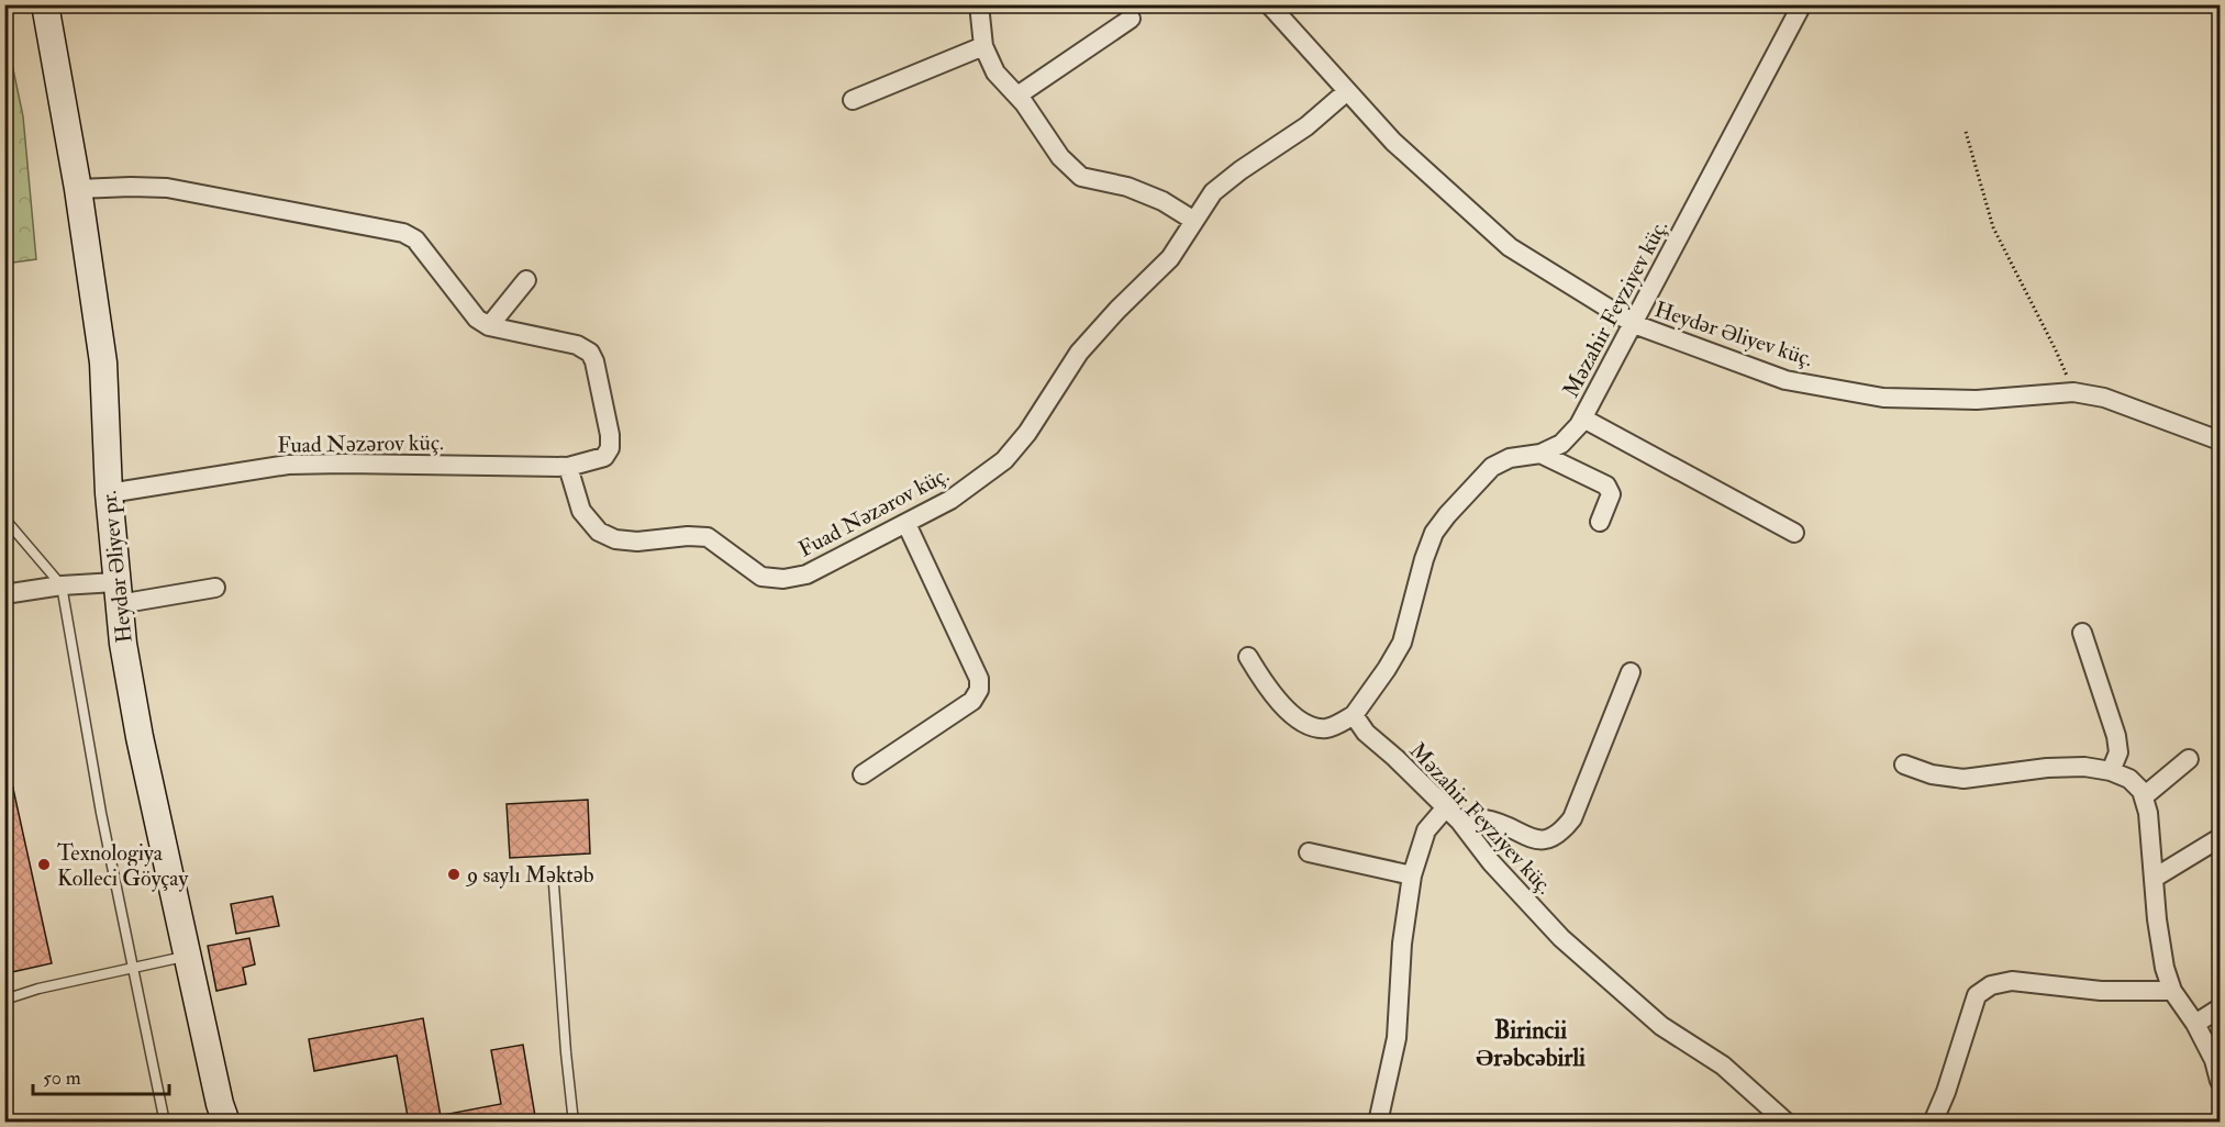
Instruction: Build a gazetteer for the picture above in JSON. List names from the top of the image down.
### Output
{
  "streets": {
    "main road": ["Heydər Əliyev pr."],
    "street": ["Məzahir Feyziyev küç.", "Heydər Əliyev küç.", "Fuad Nəzərov küç."]
  },
  "crossings": [
    ["Məzahir Feyziyev küç.", "Heydər Əliyev küç."],
    ["Heydər Əliyev küç.", "Fuad Nəzərov küç."],
    ["Fuad Nəzərov küç.", "Heydər Əliyev pr."]
  ],
  "districts": ["Birincii Ərəbcəbirli"],
  "places": ["Texnologiya Kolleci Göyçay", "9 saylı Məktəb"],
  "scale_bar": "50 m"
}
